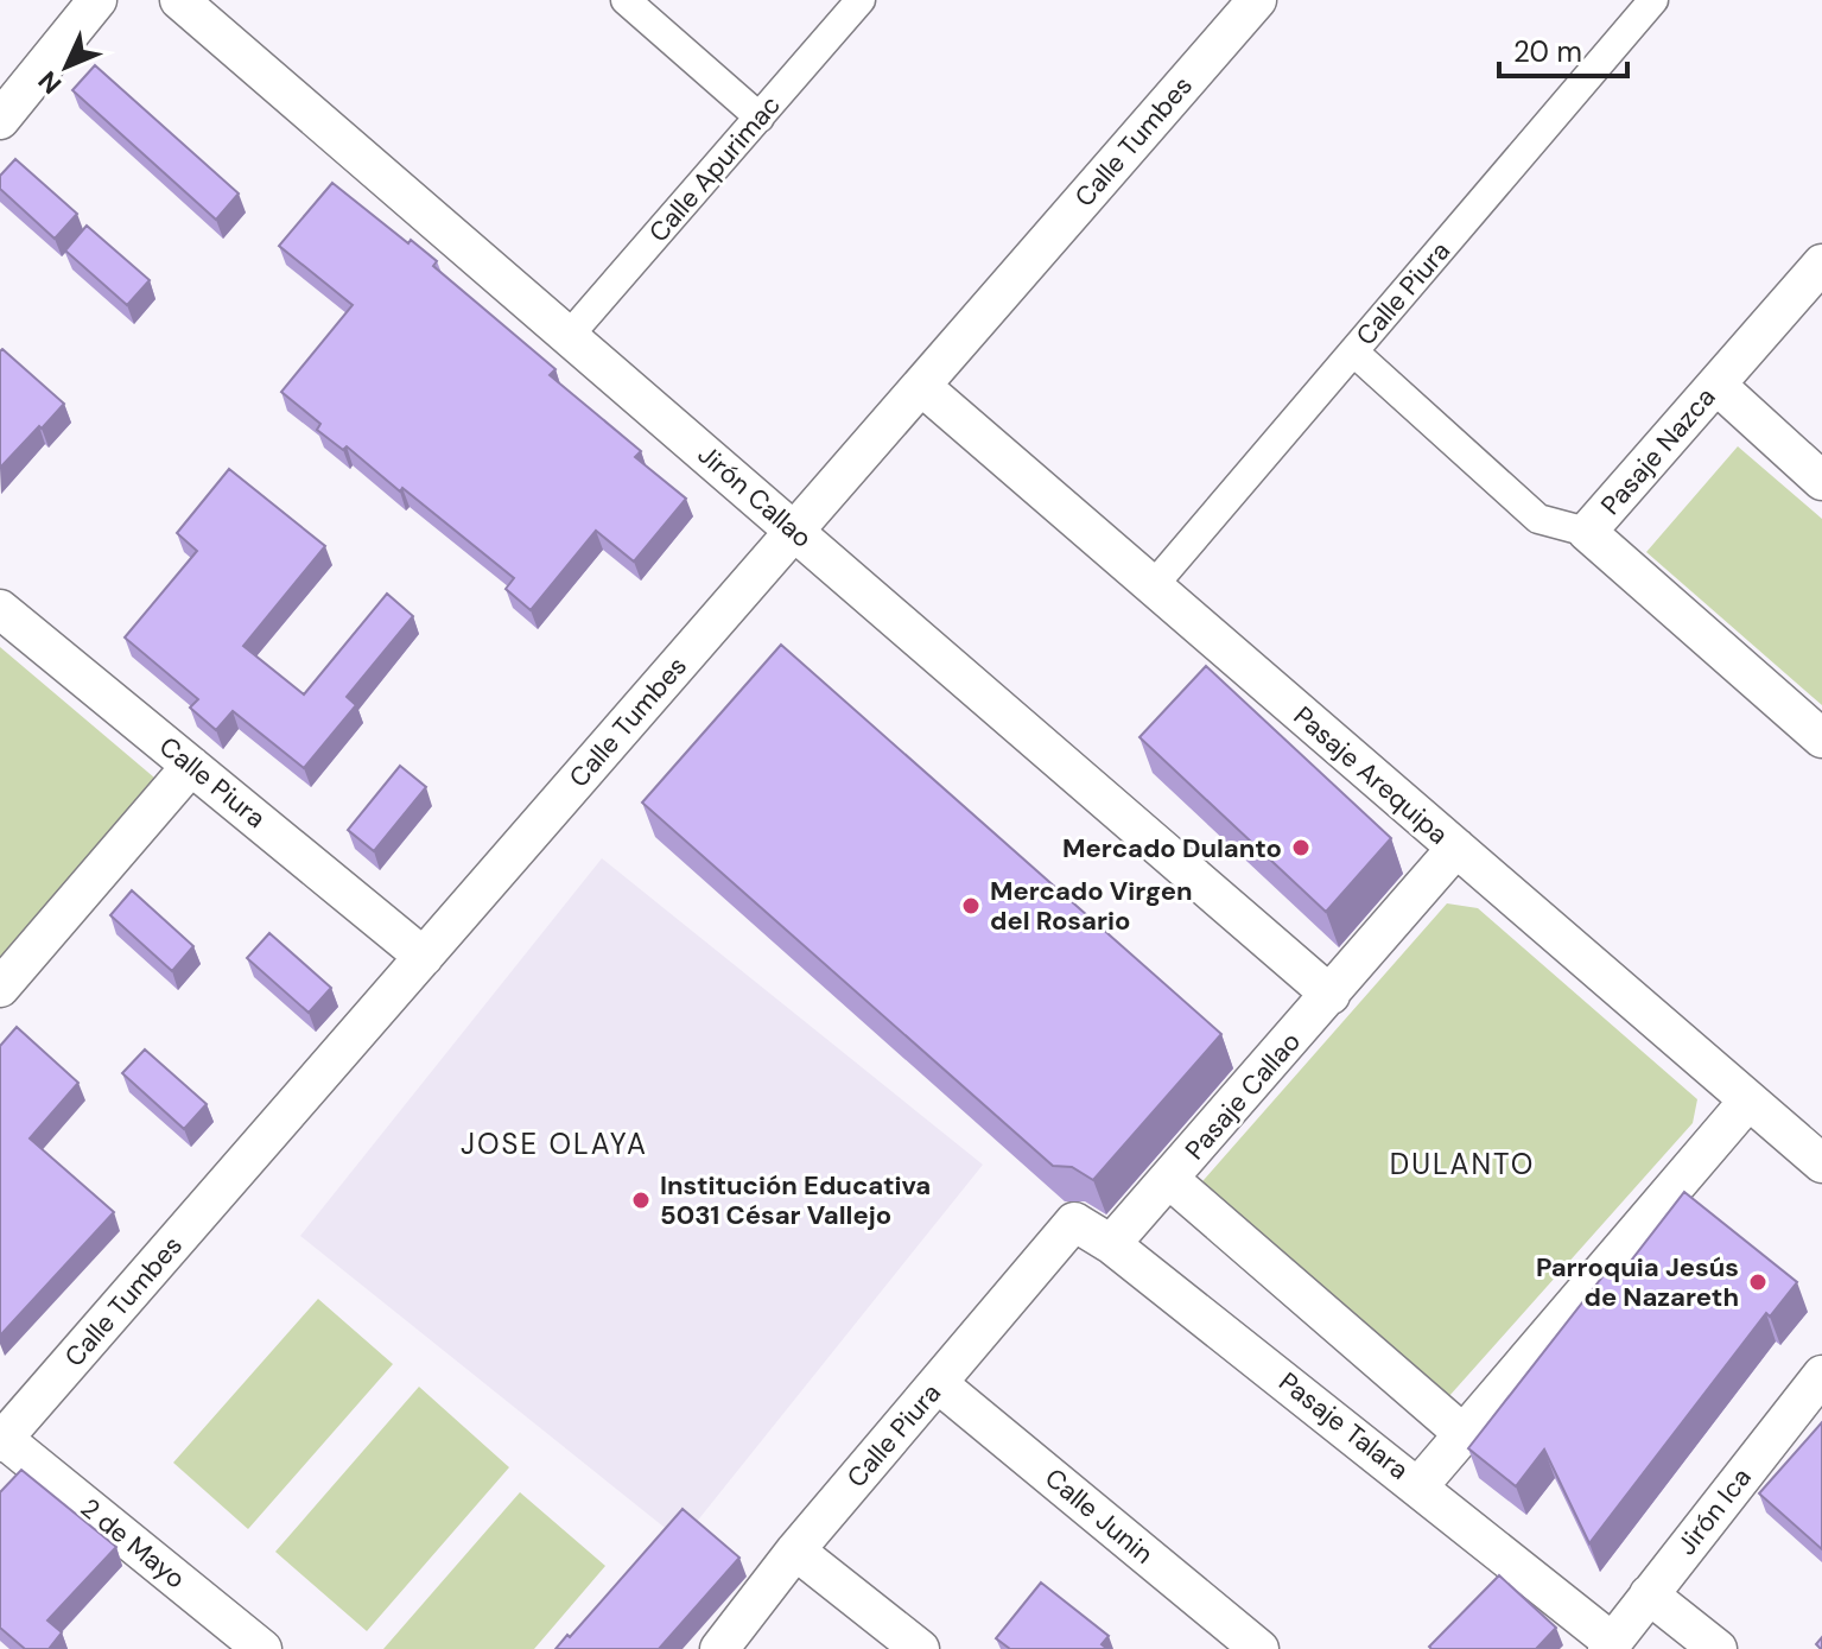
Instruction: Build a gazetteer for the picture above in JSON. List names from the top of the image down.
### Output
{
  "streets": {
    "street": [
      "Calle Tumbes",
      "Calle Apurimac",
      "Calle Piura",
      "Pasaje Nazca",
      "Jirón Callao",
      "Pasaje Arequipa",
      "Pasaje Callao",
      "Pasaje Talara",
      "Jirón Ica",
      "Calle Junin",
      "2 de Mayo"
    ]
  },
  "crossings": [
    ["Calle Tumbes", "Calle Piura"],
    ["Calle Tumbes", "Jirón Callao"],
    ["Calle Tumbes", "Pasaje Arequipa"],
    ["Calle Tumbes", "2 de Mayo"],
    ["Calle Apurimac", "Jirón Callao"],
    ["Calle Piura", "Pasaje Arequipa"],
    ["Calle Piura", "Pasaje Talara"],
    ["Calle Piura", "Calle Junin"],
    ["Jirón Callao", "Pasaje Callao"],
    ["Pasaje Arequipa", "Pasaje Callao"],
    ["Pasaje Talara", "Jirón Ica"]
  ],
  "districts": ["JOSE OLAYA", "DULANTO"],
  "places": [
    "Mercado Dulanto",
    "Mercado Virgen del Rosario",
    "Institución Educativa 5031 César Vallejo",
    "Parroquia Jesús de Nazareth"
  ],
  "scale_bar": "20 m",
  "north": "bottom left"
}
